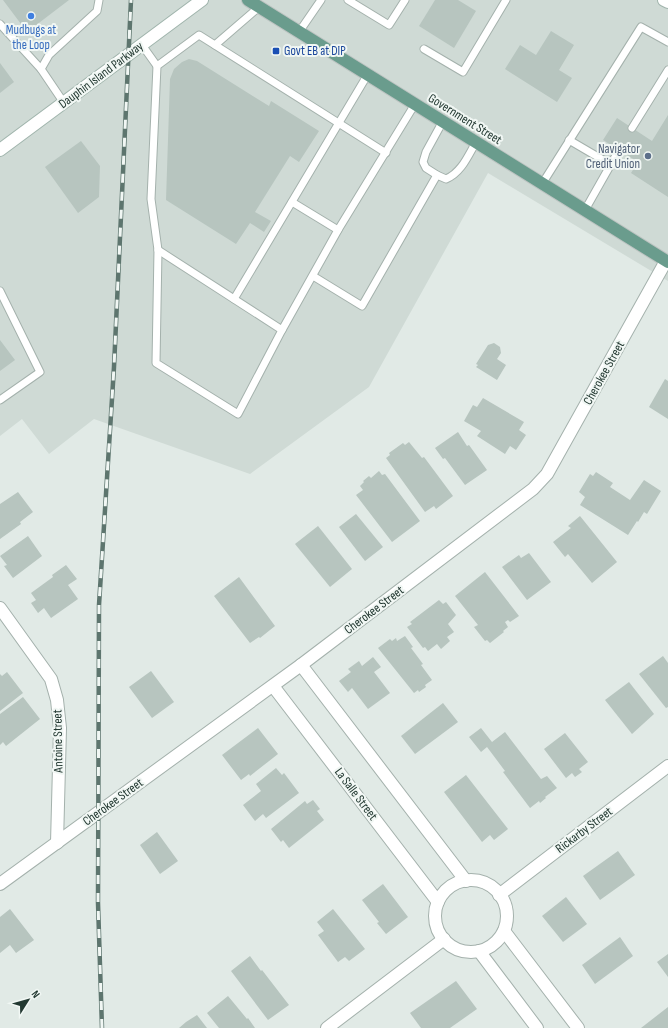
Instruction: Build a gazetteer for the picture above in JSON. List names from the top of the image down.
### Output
{
  "streets": {
    "main road": ["Government Street"],
    "street": [
      "Dauphin Island Parkway",
      "Cherokee Street",
      "Antoine Street",
      "La Salle Street",
      "Rickarby Street"
    ]
  },
  "crossings": [
    ["Government Street", "Cherokee Street"],
    ["Cherokee Street", "Antoine Street"],
    ["Cherokee Street", "La Salle Street"],
    ["La Salle Street", "Rickarby Street"]
  ],
  "places": {
    "other": ["Mudbugs at the Loop", "Navigator Credit Union"],
    "transit": ["Govt EB at DIP"]
  },
  "north": "top right"
}
